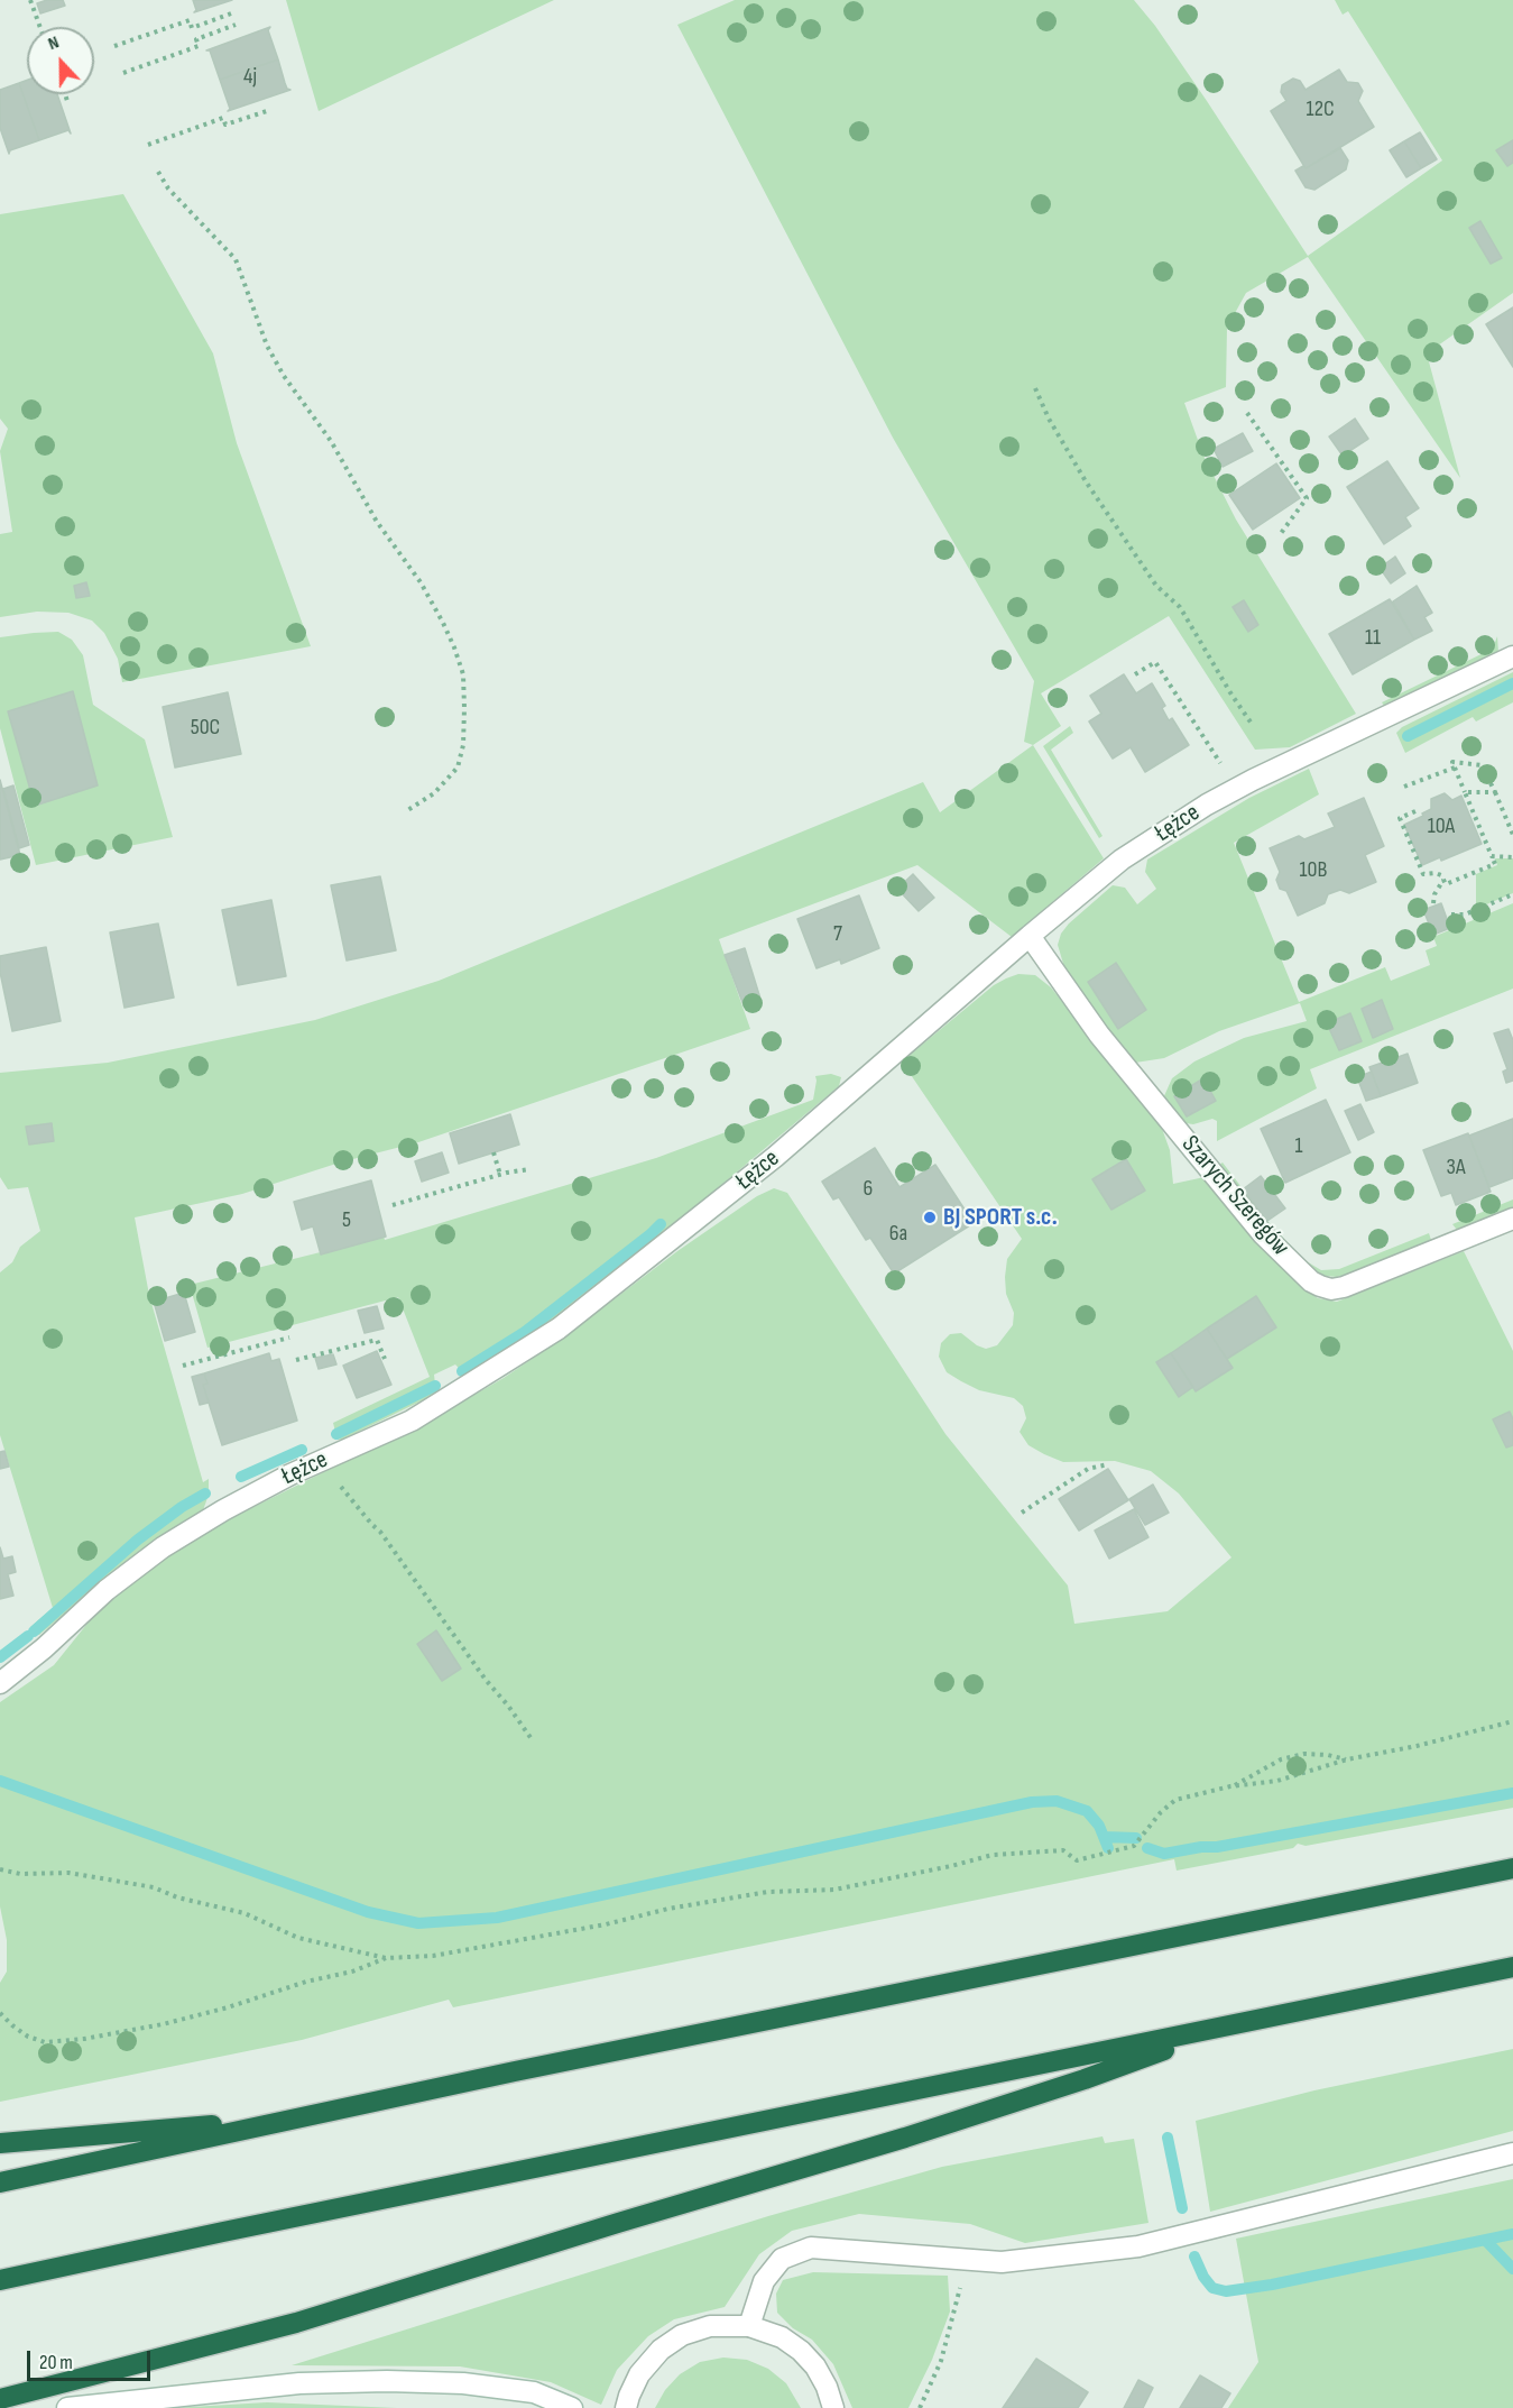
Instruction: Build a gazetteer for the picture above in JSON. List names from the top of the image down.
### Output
{
  "streets": {
    "street": ["Łężce", "Szarych Szeregów"]
  },
  "crossings": [
    ["Łężce", "Szarych Szeregów"]
  ],
  "places": ["BJ SPORT s.c."],
  "house_numbers": [
    "4j",
    "12C",
    "11",
    "50C",
    "10A",
    "10B",
    "7",
    "1",
    "3A",
    "6",
    "5",
    "6a"
  ],
  "scale_bar": "20 m",
  "north": "top"
}
